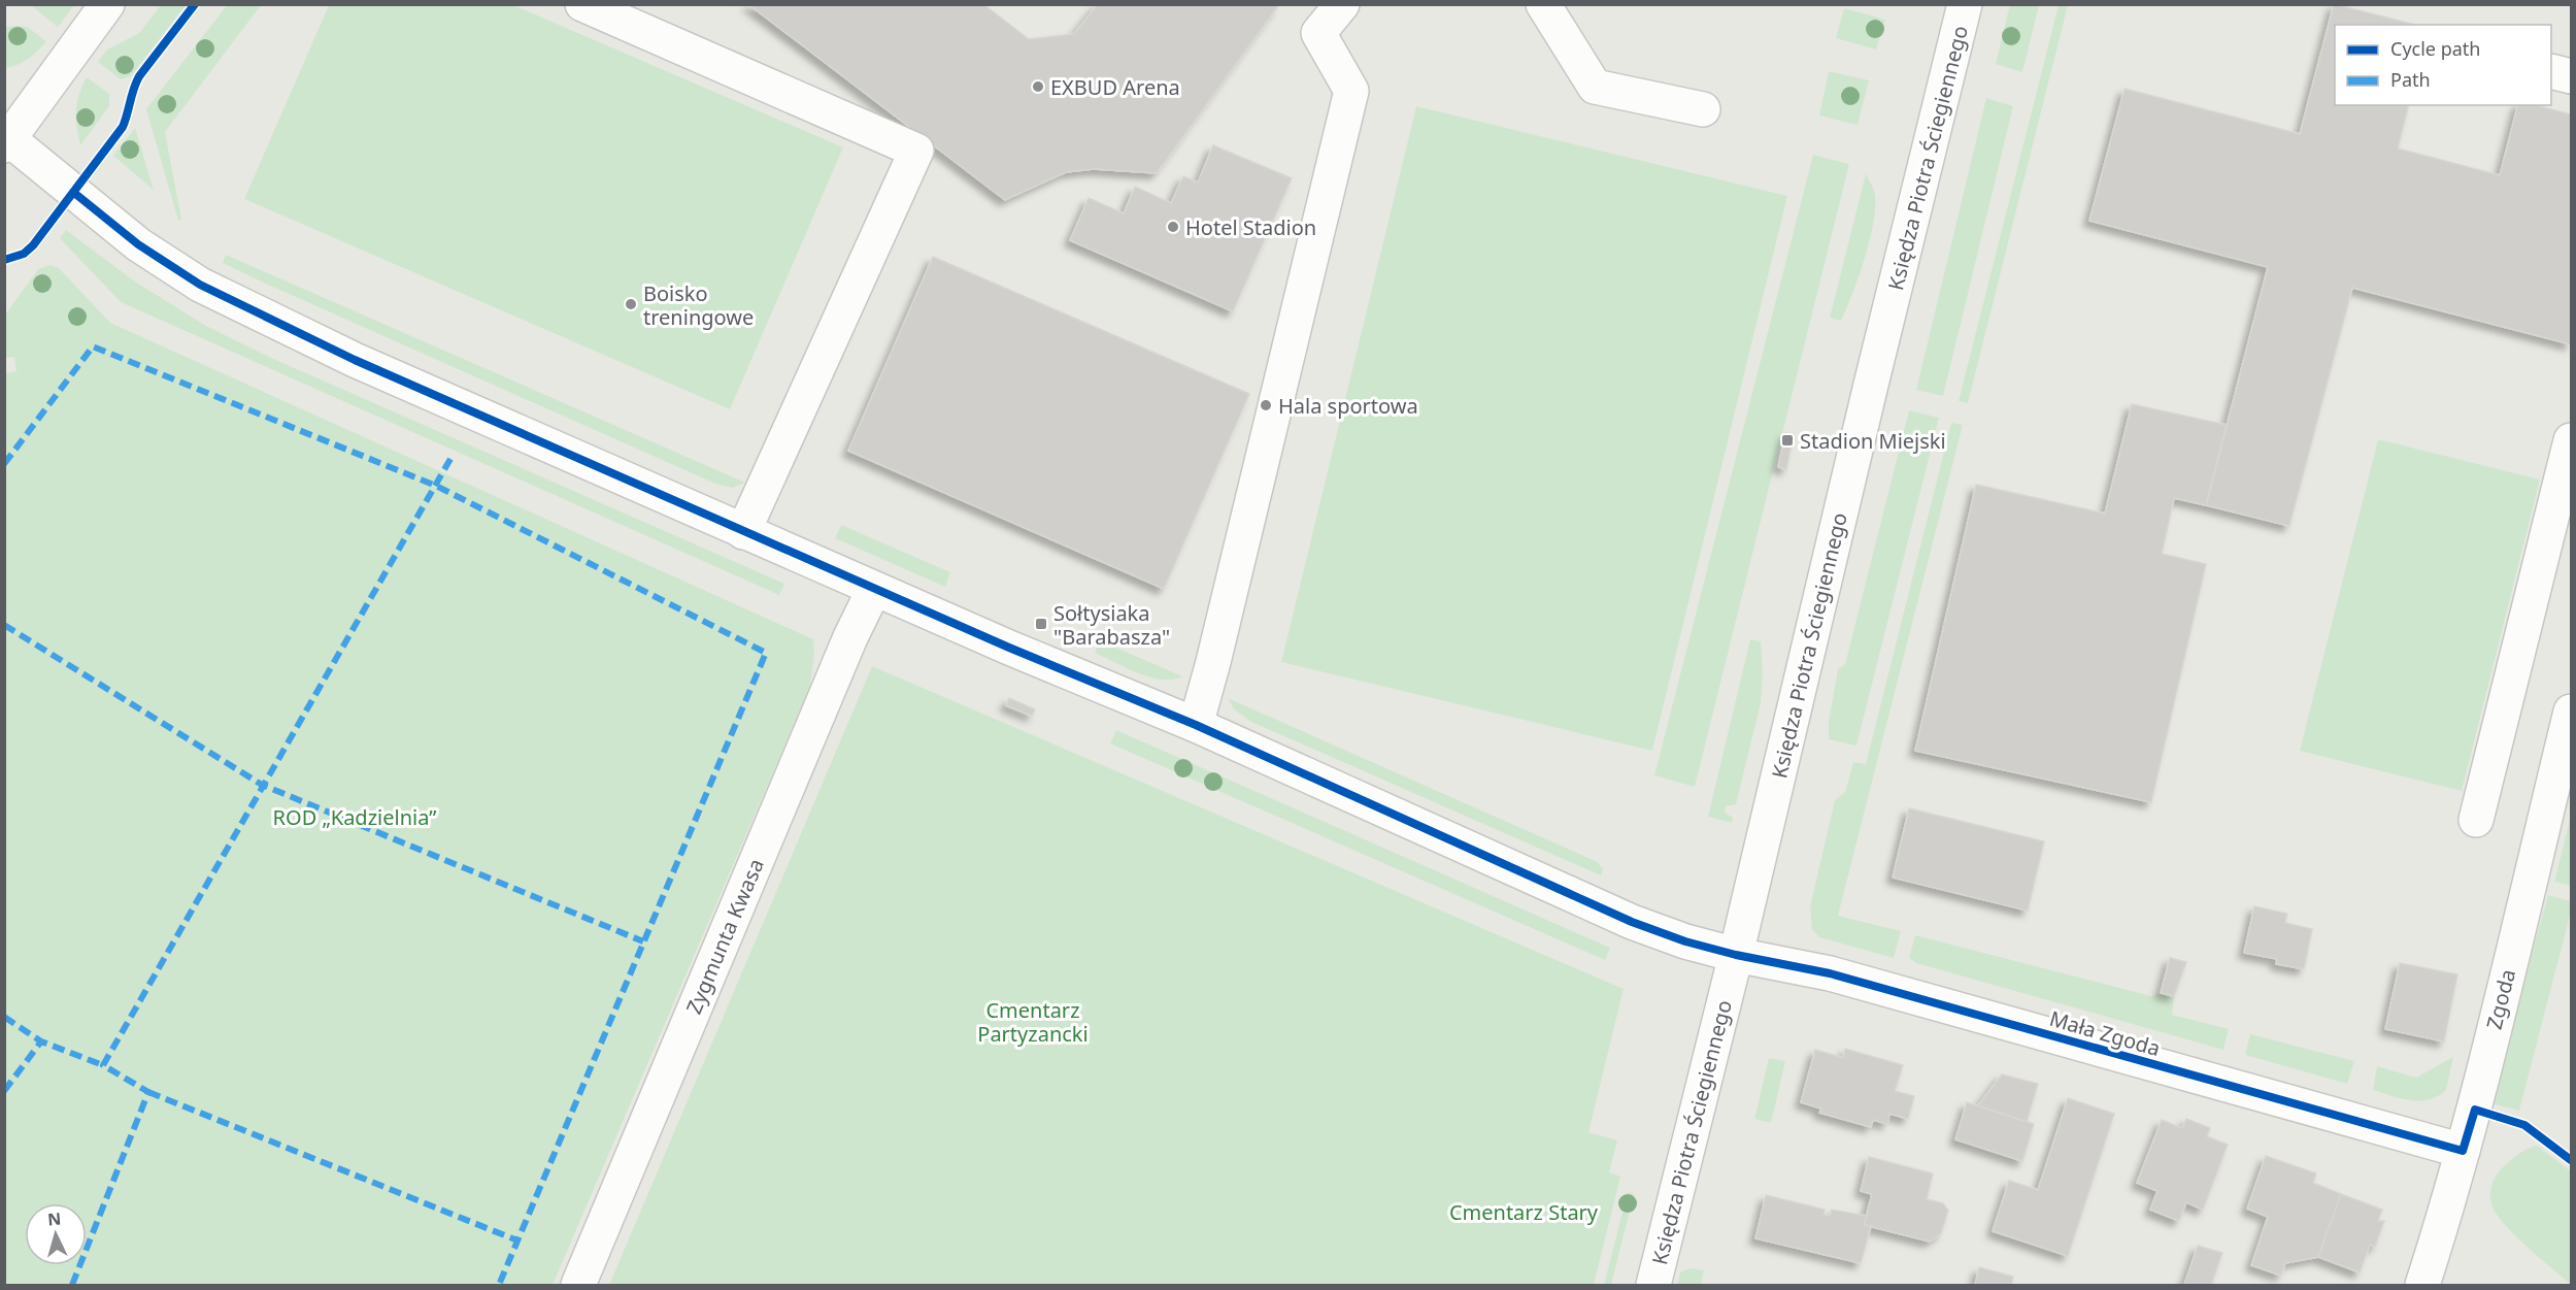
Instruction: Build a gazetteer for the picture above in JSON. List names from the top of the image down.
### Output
{
  "streets": {
    "street": [
      "Księdza Piotra Ściegiennego",
      "Zygmunta Kwasa",
      "Zgoda",
      "Mała Zgoda"
    ]
  },
  "crossings": [
    ["Księdza Piotra Ściegiennego", "Mała Zgoda"],
    ["Zygmunta Kwasa", "Mała Zgoda"],
    ["Zgoda", "Mała Zgoda"]
  ],
  "parks": ["ROD „Kadzielnia”", "Cmentarz Partyzancki", "Cmentarz Stary"],
  "places": {
    "other": [
      "EXBUD Arena",
      "Hotel Stadion",
      "Boisko treningowe",
      "Hala sportowa"
    ],
    "transit": ["Stadion Miejski", "Sołtysiaka \"Barabasza\""]
  },
  "legend": ["Cycle path", "Path"],
  "north": "top"
}
